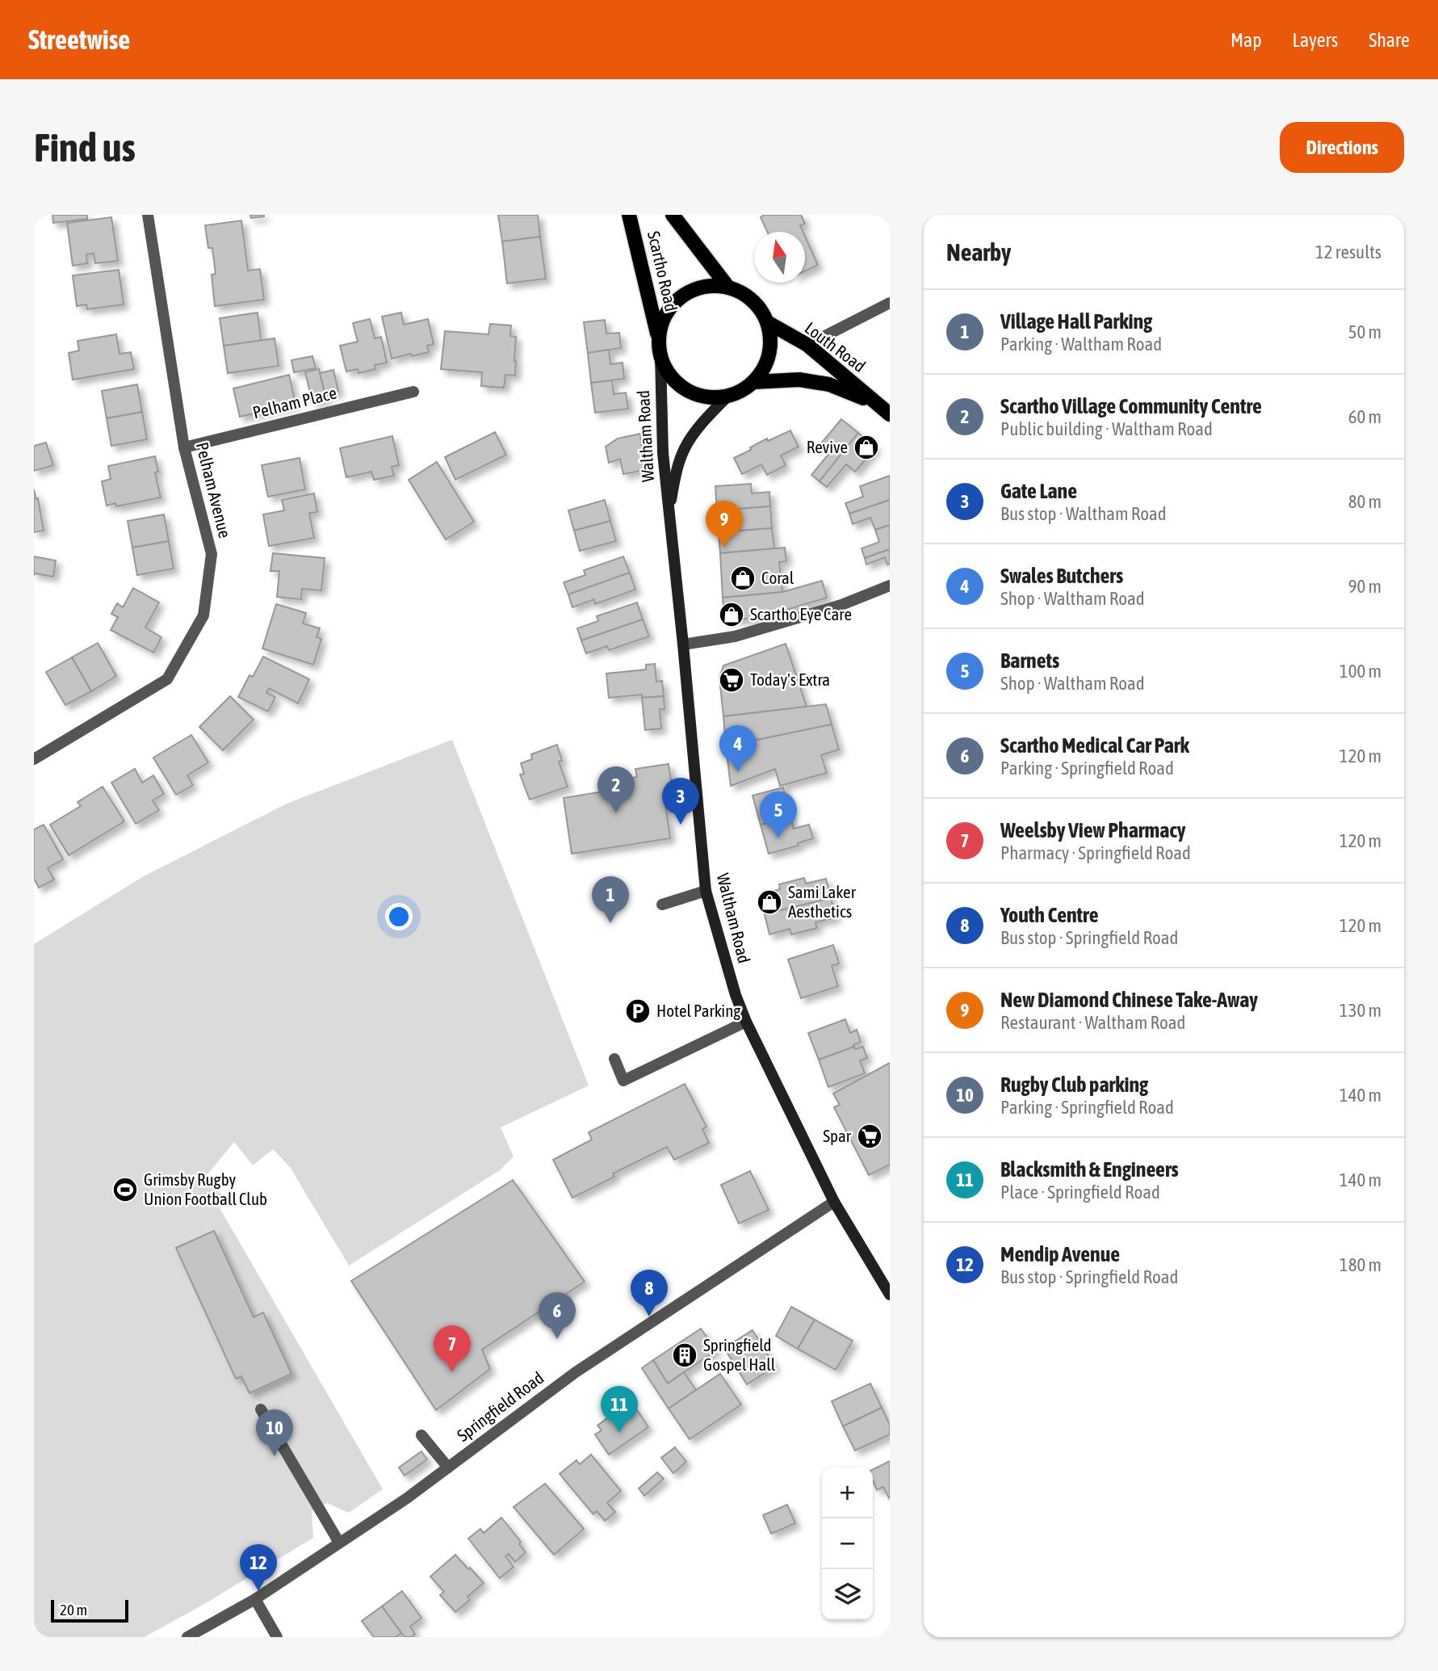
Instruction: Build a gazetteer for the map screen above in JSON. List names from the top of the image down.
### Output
{
  "streets": {
    "main road": ["Scartho Road", "Louth Road", "Waltham Road"],
    "street": ["Pelham Place", "Pelham Avenue", "Springfield Road"]
  },
  "crossings": [
    ["Scartho Road", "Louth Road"],
    ["Scartho Road", "Waltham Road"],
    ["Louth Road", "Waltham Road"],
    ["Pelham Place", "Pelham Avenue"],
    ["Waltham Road", "Springfield Road"]
  ],
  "places": {
    "shop": [
      "Revive",
      "Coral",
      "Scartho Eye Care",
      "Sami Laker Aesthetics"
    ],
    "supermarket": ["Today's Extra", "Spar"],
    "parking": ["Hotel Parking"],
    "sports": ["Grimsby Rugby Union Football Club"],
    "building": ["Springfield Gospel Hall"]
  },
  "scale_bar": "20 m",
  "north": "top",
  "page": {
    "header": "Streetwise",
    "nav": ["Map", "Layers", "Share"],
    "buttons": "Directions",
    "title": "Find us",
    "heading": ["Nearby", "12 results"],
    "list": [
      {
        "mark": "1",
        "name": "Village Hall Parking",
        "note": "Parking · Waltham Road",
        "value": "50 m"
      },
      {
        "mark": "2",
        "name": "Scartho Village Community Centre",
        "note": "Public building · Waltham Road",
        "value": "60 m"
      },
      {
        "mark": "3",
        "name": "Gate Lane",
        "note": "Bus stop · Waltham Road",
        "value": "80 m"
      },
      {
        "mark": "4",
        "name": "Swales Butchers",
        "note": "Shop · Waltham Road",
        "value": "90 m"
      },
      {
        "mark": "5",
        "name": "Barnets",
        "note": "Shop · Waltham Road",
        "value": "100 m"
      },
      {
        "mark": "6",
        "name": "Scartho Medical Car Park",
        "note": "Parking · Springfield Road",
        "value": "120 m"
      },
      {
        "mark": "7",
        "name": "Weelsby View Pharmacy",
        "note": "Pharmacy · Springfield Road",
        "value": "120 m"
      },
      {
        "mark": "8",
        "name": "Youth Centre",
        "note": "Bus stop · Springfield Road",
        "value": "120 m"
      },
      {
        "mark": "9",
        "name": "New Diamond Chinese Take-Away",
        "note": "Restaurant · Waltham Road",
        "value": "130 m"
      },
      {
        "mark": "10",
        "name": "Rugby Club parking",
        "note": "Parking · Springfield Road",
        "value": "140 m"
      },
      {
        "mark": "11",
        "name": "Blacksmith & Engineers",
        "note": "Place · Springfield Road",
        "value": "140 m"
      },
      {
        "mark": "12",
        "name": "Mendip Avenue",
        "note": "Bus stop · Springfield Road",
        "value": "180 m"
      }
    ],
    "pins": [
      "9",
      "4",
      "2",
      "3",
      "5",
      "1",
      "8",
      "6",
      "7",
      "11",
      "10",
      "12"
    ],
    "map_buttons": ["+", "−"],
    "scale": "20 m"
  }
}
